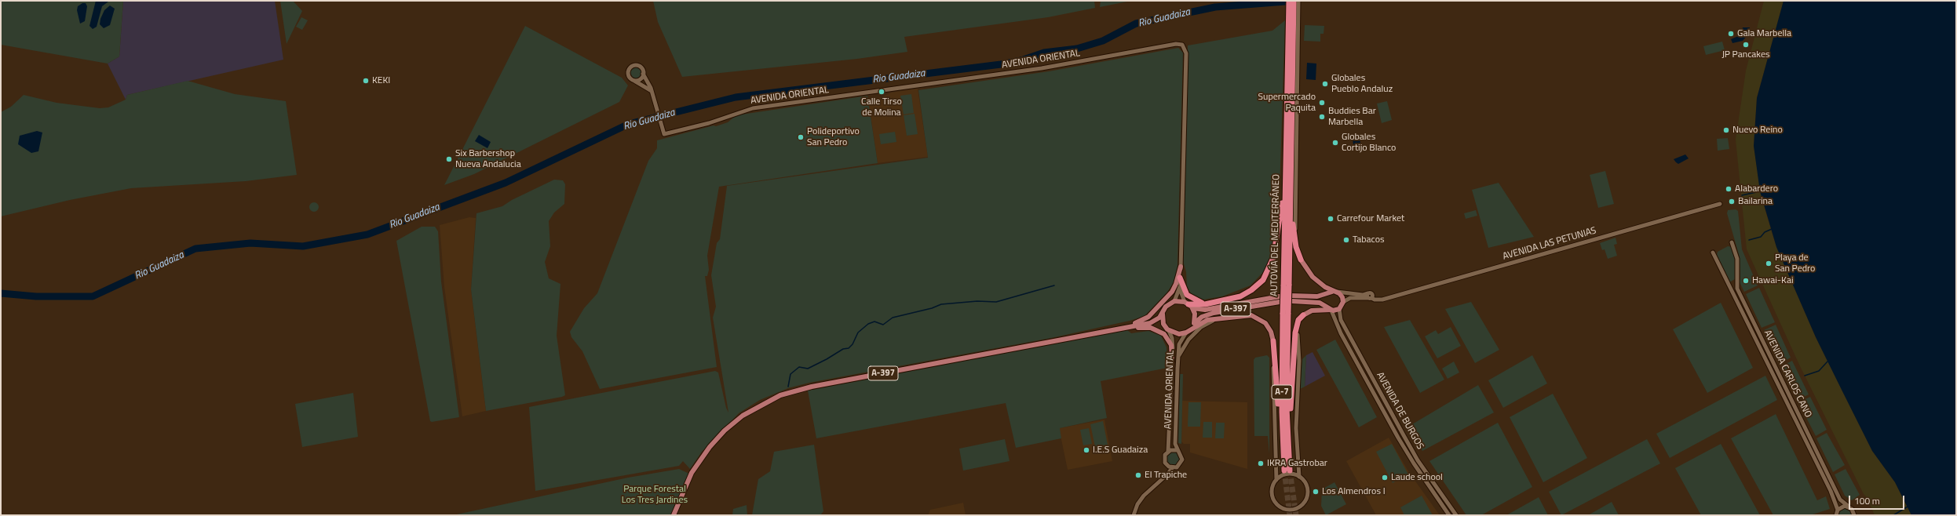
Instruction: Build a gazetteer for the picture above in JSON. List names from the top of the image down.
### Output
{
  "streets": {
    "highway": ["AUTOVÍA DEL MEDITERRÁNEO", "A-7"],
    "main road": ["A-397"],
    "street": [
      "AVENIDA ORIENTAL",
      "AVENIDA LAS PETUNIAS",
      "AVENIDA CARLOS CANO",
      "AVENIDA DE BURGOS"
    ]
  },
  "crossings": [
    ["AVENIDA ORIENTAL", "A-397"],
    ["AVENIDA LAS PETUNIAS", "AVENIDA DE BURGOS"]
  ],
  "water": ["Rio Guadaiza"],
  "parks": ["Parque Forestal Los Tres Jardines"],
  "places": [
    "Gala Marbella",
    "JP Pancakes",
    "KEKI",
    "Globales Pueblo Andaluz",
    "Calle Tirso de Molina",
    "Supermercado Paquita",
    "Buddies Bar Marbella",
    "Nuevo Reino",
    "Polideportivo San Pedro",
    "Globales Cortijo Blanco",
    "Six Barbershop Nueva Andalucia",
    "Alabardero",
    "Bailarina",
    "Carrefour Market",
    "Tabacos",
    "Playa de San Pedro",
    "Hawai-Kai",
    "I.E.S Guadaiza",
    "IKRA Gastrobar",
    "El Trapiche",
    "Laude school",
    "Los Almendros I"
  ],
  "scale_bar": "100 m"
}
